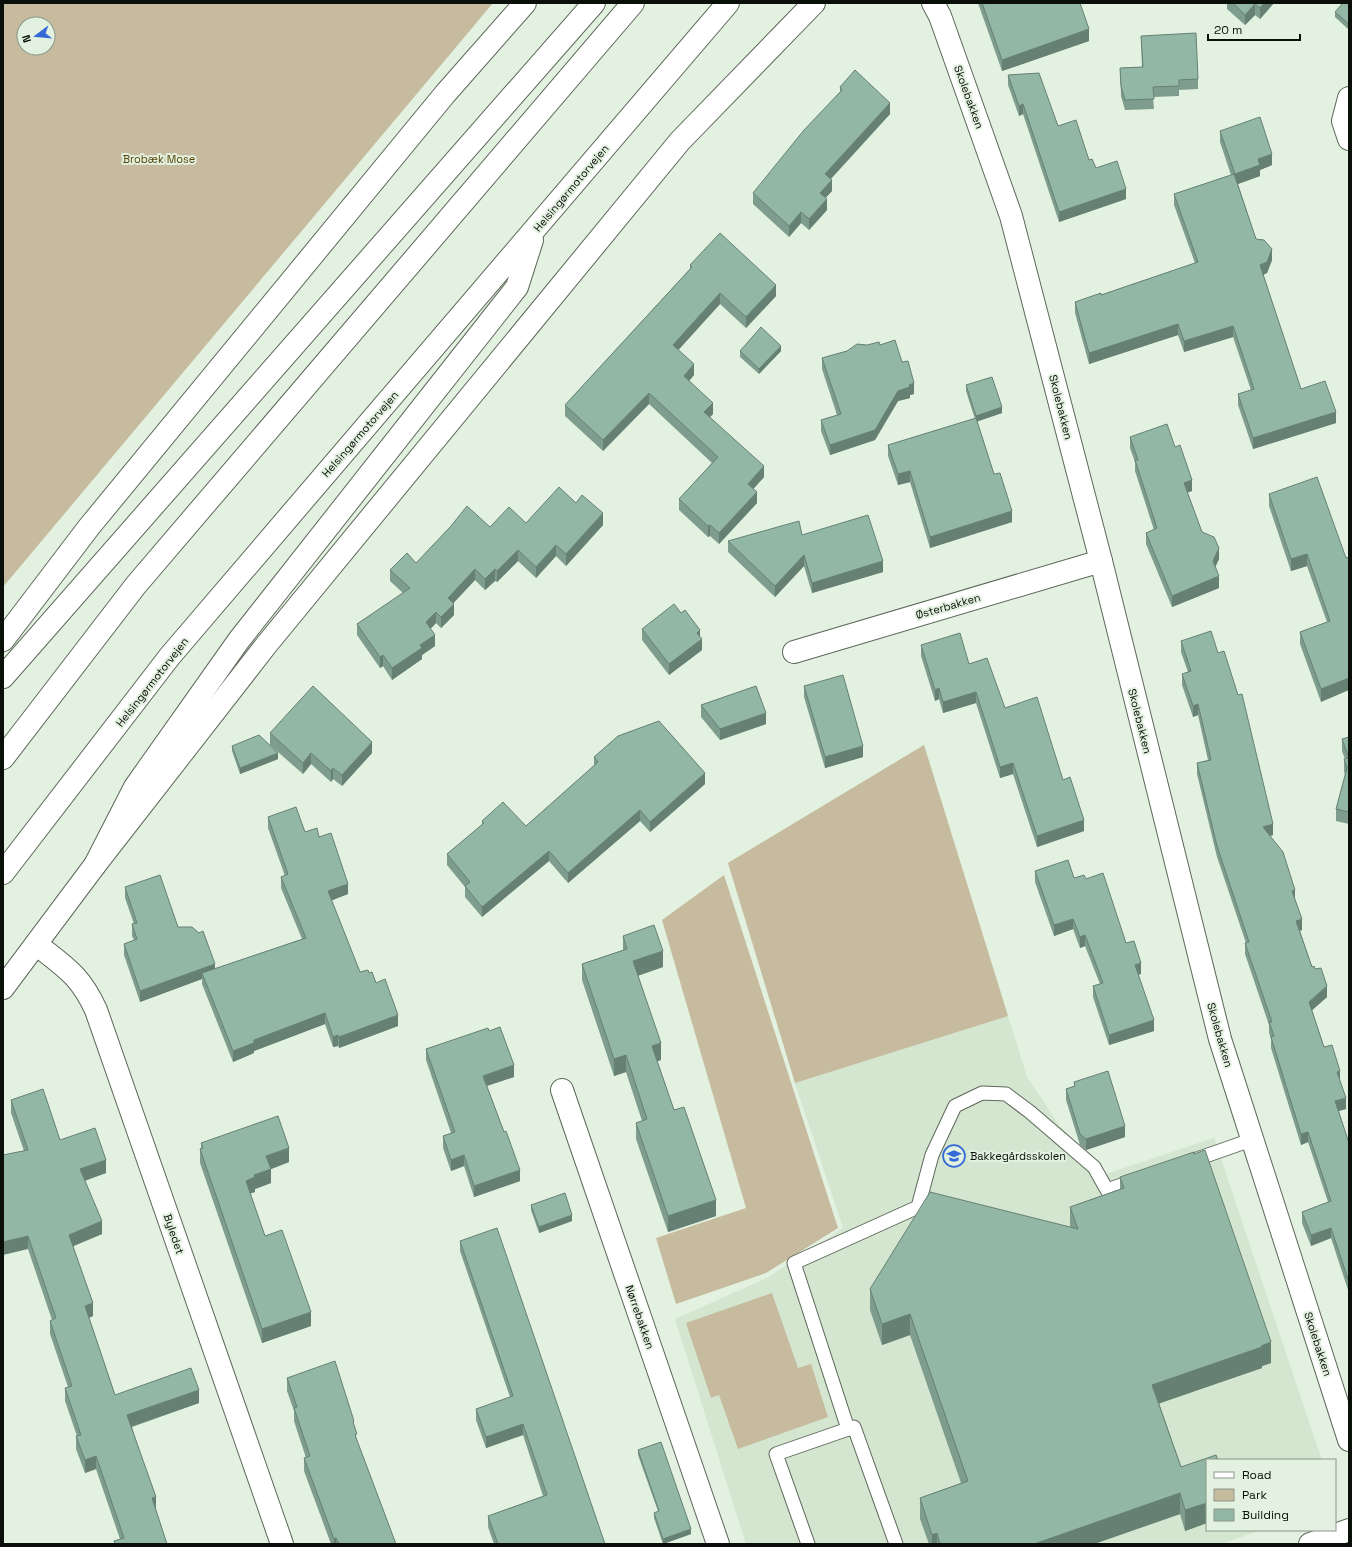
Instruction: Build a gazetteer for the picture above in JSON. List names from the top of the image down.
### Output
{
  "streets": {
    "main road": [
      "Skolebakken",
      "Helsingørmotorvejen",
      "Østerbakken",
      "Byledet",
      "Nørrebakken"
    ]
  },
  "crossings": [
    ["Skolebakken", "Østerbakken"]
  ],
  "parks": ["Brobæk Mose"],
  "places": {
    "school or university": ["Bakkegårdsskolen"]
  },
  "legend": ["Road", "Park", "Building"],
  "scale_bar": "20 m",
  "north": "left"
}
